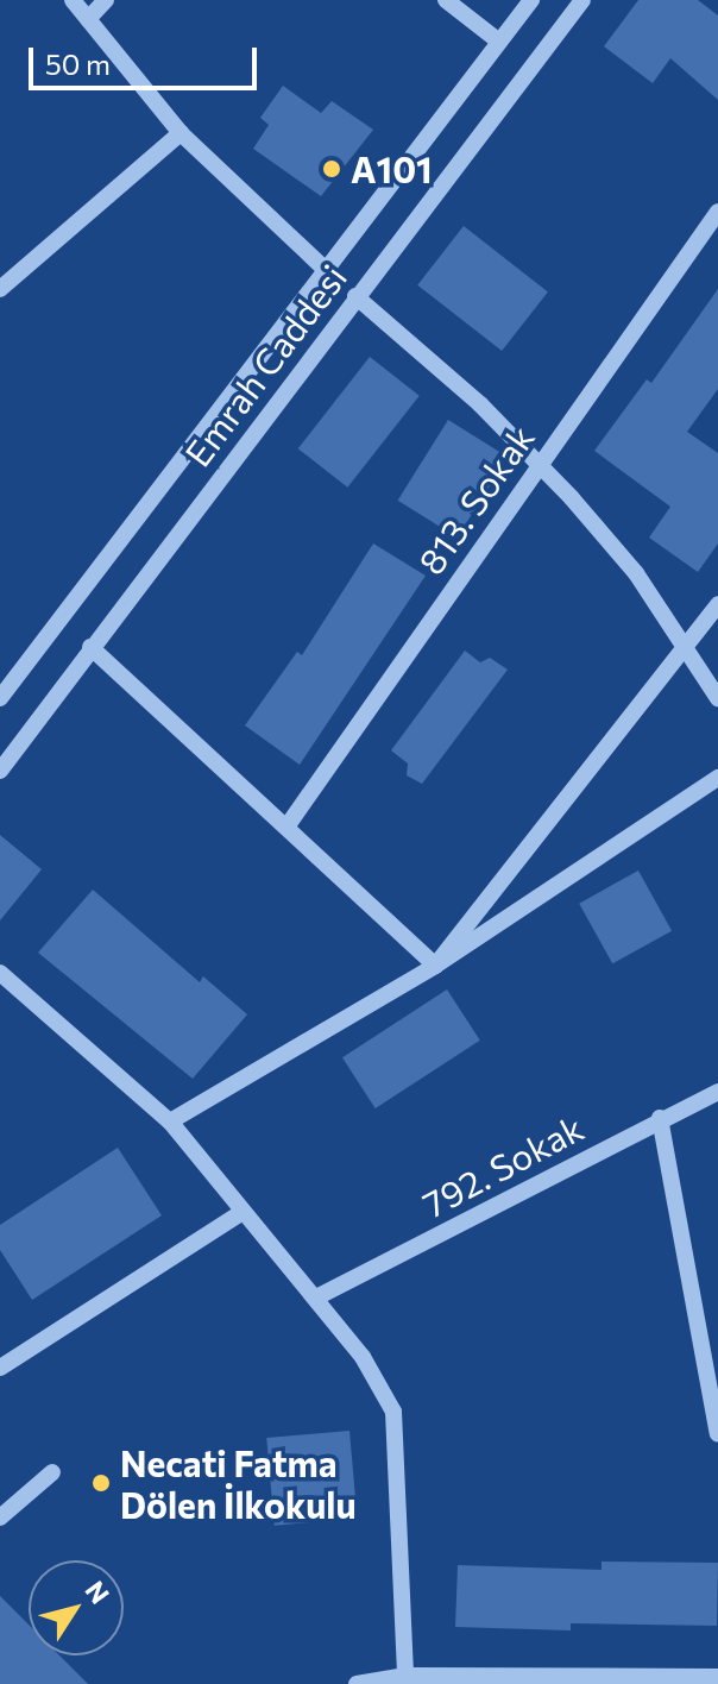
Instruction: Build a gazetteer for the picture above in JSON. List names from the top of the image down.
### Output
{
  "streets": {
    "street": ["Emrah Caddesi", "813. Sokak", "792. Sokak"]
  },
  "places": ["A101", "Necati Fatma Dölen İlkokulu"],
  "scale_bar": "50 m",
  "north": "top right"
}
